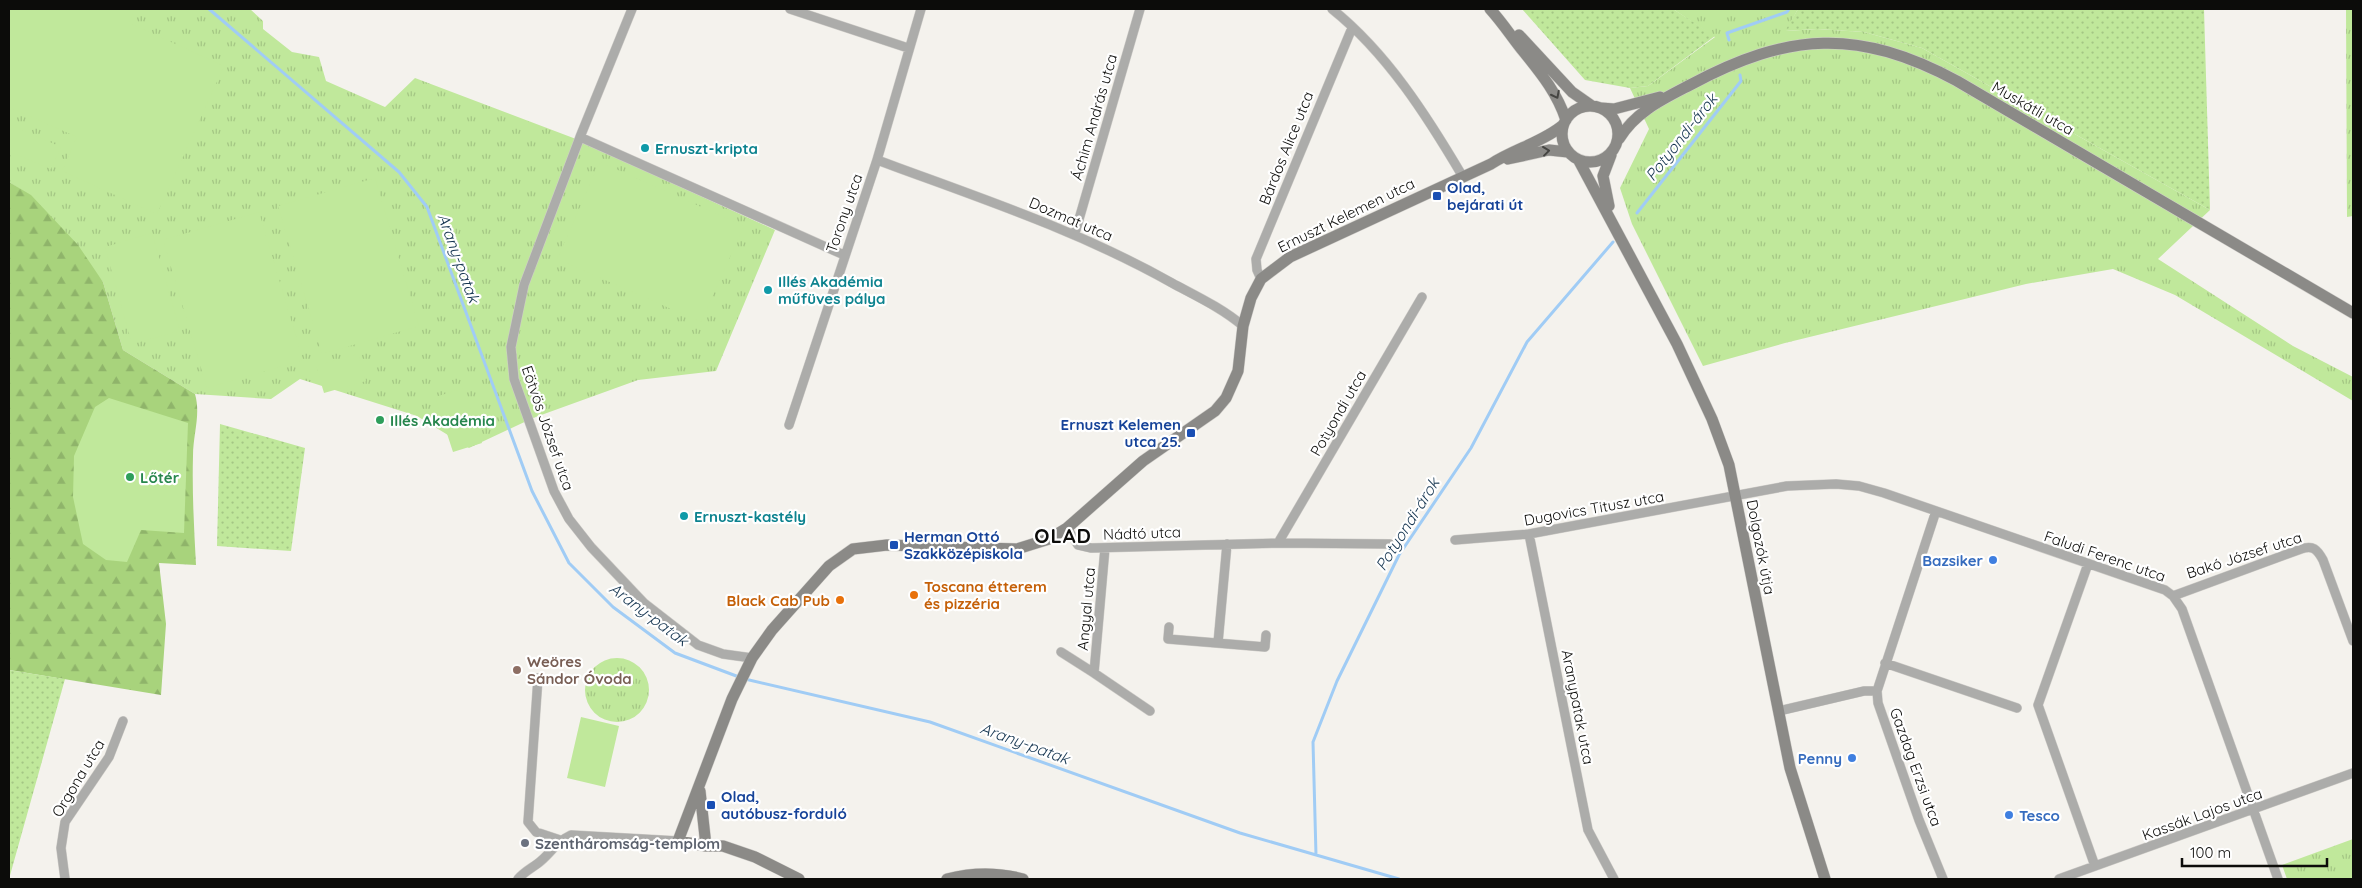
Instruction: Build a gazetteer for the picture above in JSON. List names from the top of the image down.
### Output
{
  "streets": {
    "main road": ["Muskátli utca", "Ernuszt Kelemen utca", "Dolgozók útja"],
    "street": [
      "Áchim András utca",
      "Bárdos Alice utca",
      "Torony utca",
      "Dozmat utca",
      "Potyondi utca",
      "Eötvös József utca",
      "Dugovics Titusz utca",
      "Nádtó utca",
      "Bakó József utca",
      "Faludi Ferenc utca",
      "Angyal utca",
      "Aranypatak utca",
      "Gazdag Erzsi utca",
      "Orgona utca",
      "Kassák Lajos utca"
    ]
  },
  "crossings": [
    ["Muskátli utca", "Ernuszt Kelemen utca"],
    ["Muskátli utca", "Dolgozók útja"],
    ["Áchim András utca", "Dozmat utca"],
    ["Bárdos Alice utca", "Ernuszt Kelemen utca"],
    ["Torony utca", "Dozmat utca"],
    ["Ernuszt Kelemen utca", "Dozmat utca"],
    ["Ernuszt Kelemen utca", "Eötvös József utca"],
    ["Ernuszt Kelemen utca", "Nádtó utca"],
    ["Ernuszt Kelemen utca", "Dolgozók útja"],
    ["Potyondi utca", "Nádtó utca"],
    ["Dugovics Titusz utca", "Dolgozók útja"],
    ["Dugovics Titusz utca", "Faludi Ferenc utca"],
    ["Dugovics Titusz utca", "Aranypatak utca"],
    ["Nádtó utca", "Angyal utca"],
    ["Dolgozók útja", "Faludi Ferenc utca"],
    ["Bakó József utca", "Faludi Ferenc utca"],
    ["Faludi Ferenc utca", "Gazdag Erzsi utca"],
    ["Faludi Ferenc utca", "Kassák Lajos utca"]
  ],
  "districts": ["OLAD"],
  "water": ["Potyondi-árok", "Arany-patak"],
  "places": {
    "other": [
      "Ernuszt-kripta",
      "Illés Akadémia műfüves pálya",
      "Illés Akadémia",
      "Lőtér",
      "Ernuszt-kastély",
      "Bazsiker",
      "Toscana étterem és pizzéria",
      "Black Cab Pub",
      "Weöres Sándor Óvoda",
      "Penny",
      "Tesco",
      "Szentháromság-templom"
    ],
    "transit": [
      "Olad, bejárati út",
      "Ernuszt Kelemen utca 25.",
      "Herman Ottó Szakközépiskola",
      "Olad, autóbusz-forduló"
    ]
  },
  "scale_bar": "100 m"
}
